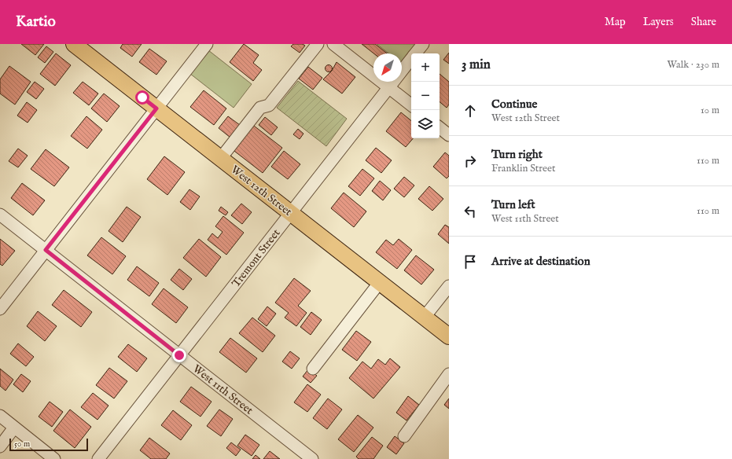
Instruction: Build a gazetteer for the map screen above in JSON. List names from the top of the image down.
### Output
{
  "streets": {
    "main road": ["West 12th Street"],
    "street": ["Tremont Street", "West 11th Street"]
  },
  "crossings": [
    ["West 12th Street", "Tremont Street"],
    ["Tremont Street", "West 11th Street"]
  ],
  "scale_bar": "50 m",
  "north": "bottom left",
  "page": {
    "header": "Kartio",
    "nav": ["Map", "Layers", "Share"],
    "heading": ["3 min", "Walk · 230 m"],
    "map_buttons": ["+", "−"],
    "list": [
      ["Continue", "West 12th Street", "10 m"],
      ["Turn right", "Franklin Street", "110 m"],
      ["Turn left", "West 11th Street", "110 m"],
      "Arrive at destination"
    ],
    "scale": "50 m"
  }
}
